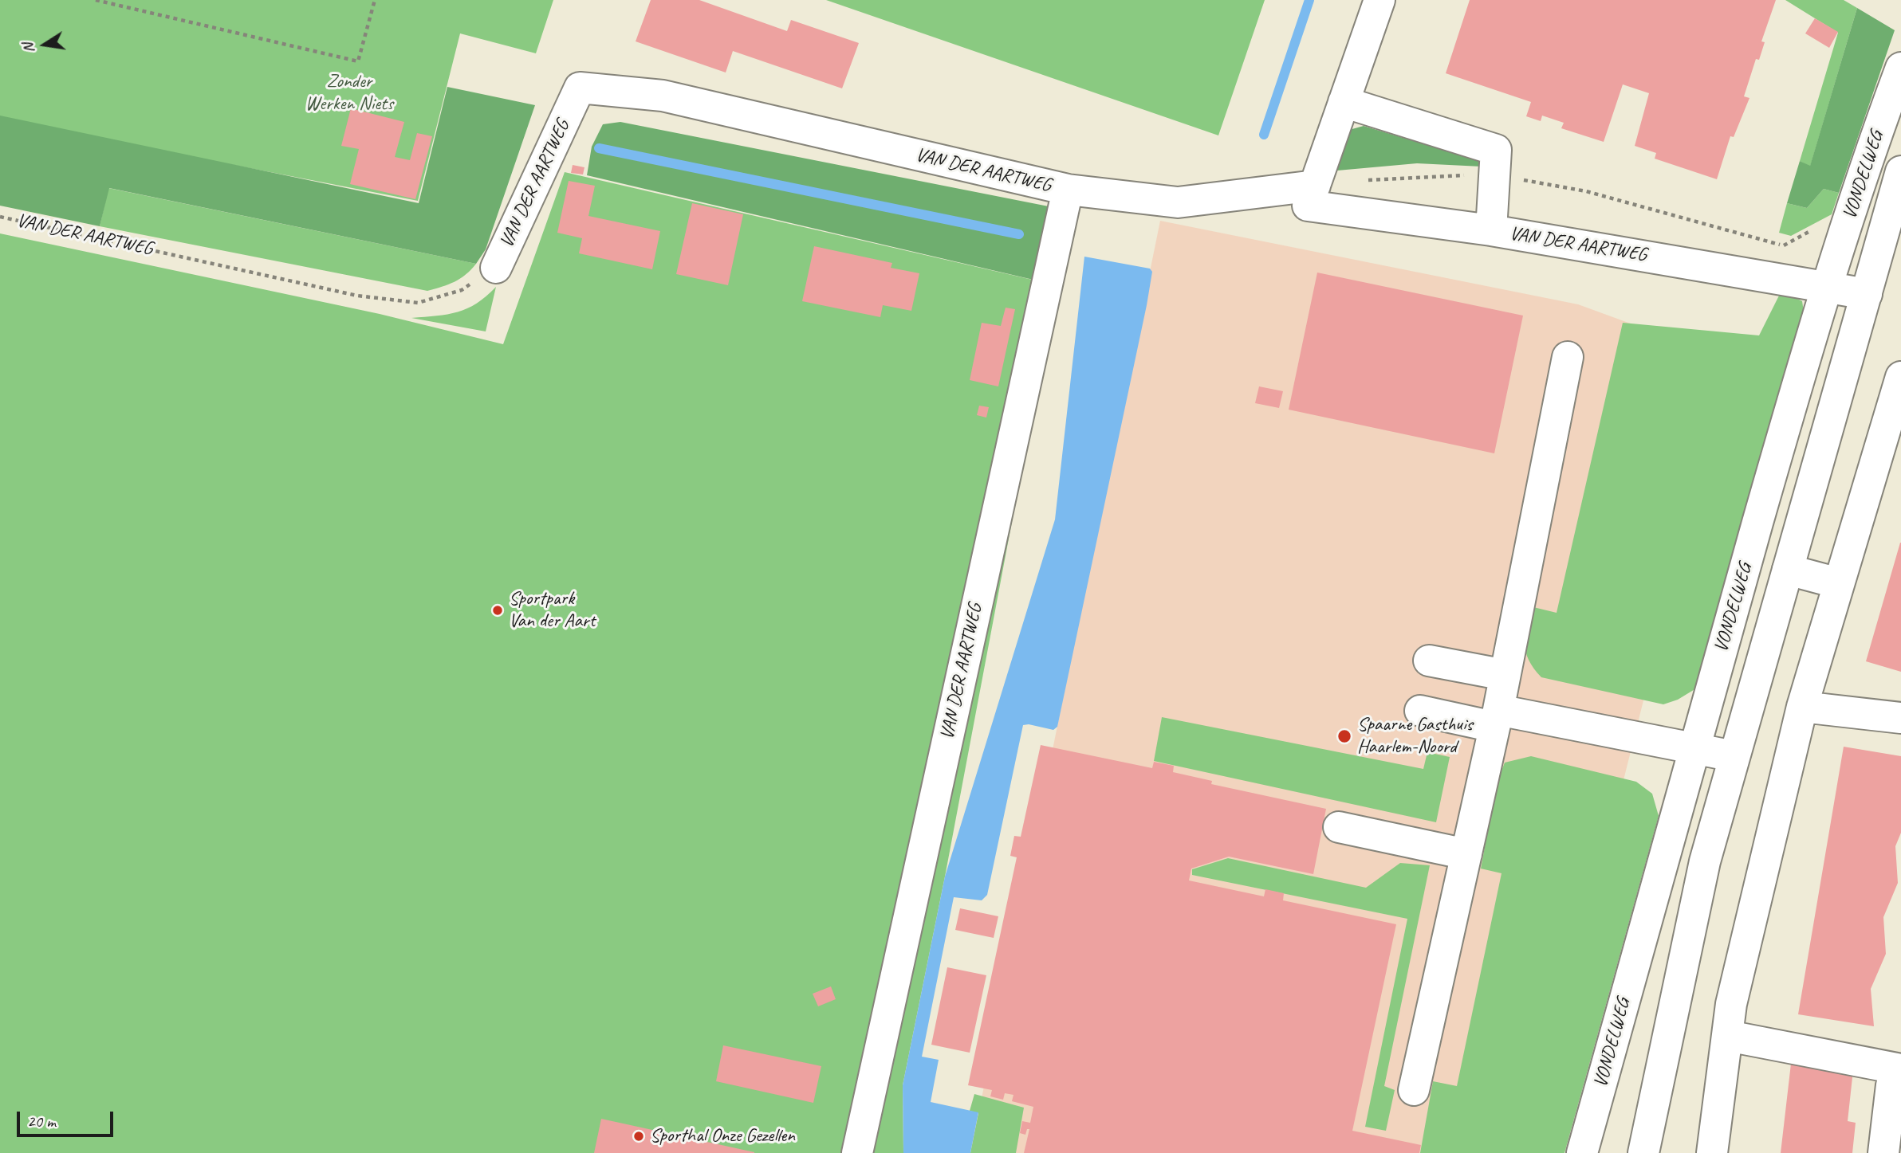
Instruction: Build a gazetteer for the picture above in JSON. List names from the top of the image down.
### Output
{
  "streets": {
    "main road": ["VAN DER AARTWEG", "VONDELWEG"]
  },
  "crossings": [
    ["VAN DER AARTWEG", "VONDELWEG"]
  ],
  "parks": ["Zonder Werken Niets"],
  "places": ["Sportpark Van der Aart", "Spaarne Gasthuis Haarlem-Noord", "Sporthal Onze Gezellen"],
  "scale_bar": "20 m",
  "north": "left"
}
